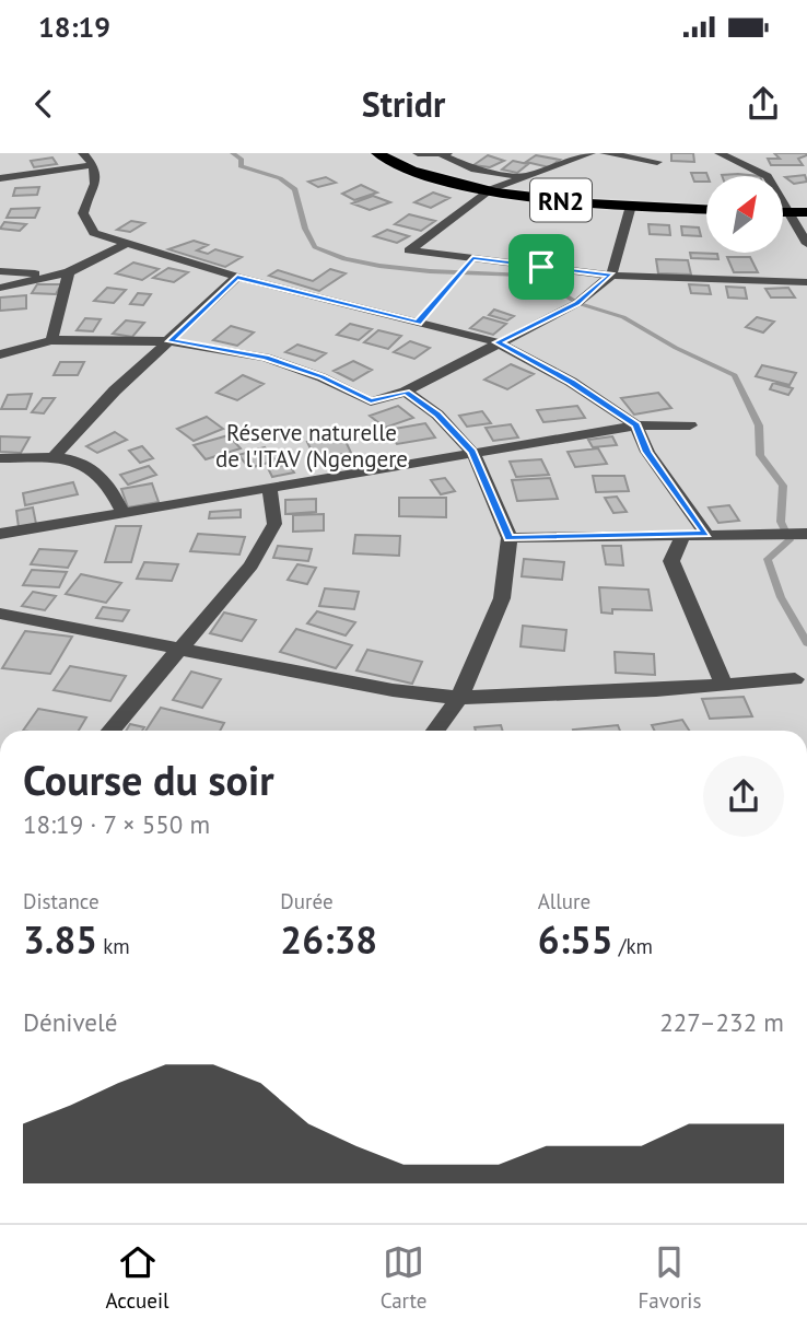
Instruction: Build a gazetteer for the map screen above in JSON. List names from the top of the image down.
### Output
{
  "streets": {
    "highway": ["RN2"]
  },
  "parks": ["Réserve naturelle de l'ITAV (Ngengere"],
  "north": "top right",
  "page": {
    "status": "18:19",
    "header": "Stridr",
    "heading": ["Course du soir", "18:19 · 7 × 550 m"],
    "stats": [
      ["Distance", "3.85 km"],
      ["Durée", "26:38"],
      ["Allure", "6:55 /km"]
    ],
    "chart": ["Dénivelé", "227–232 m"],
    "tabs": ["Accueil", "Carte", "Favoris"]
  }
}
